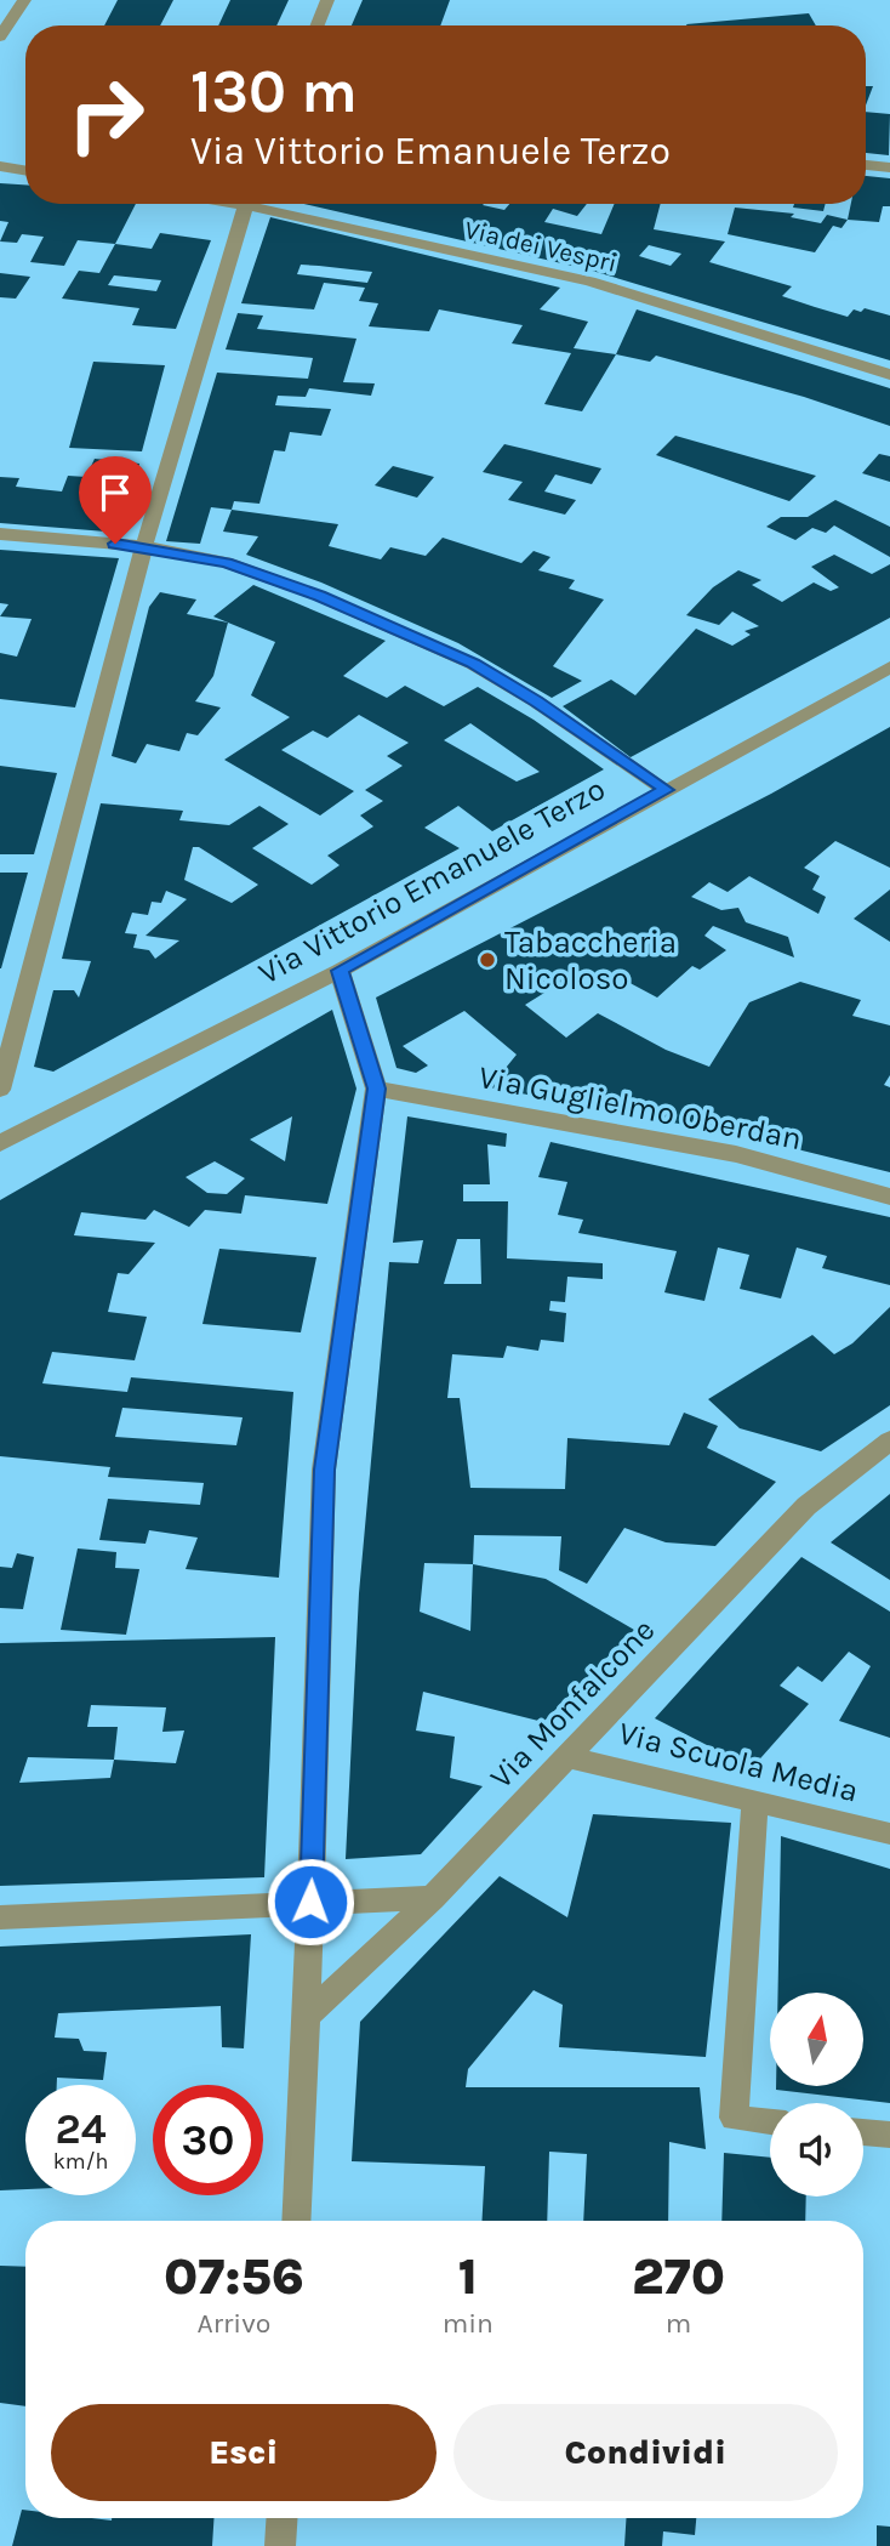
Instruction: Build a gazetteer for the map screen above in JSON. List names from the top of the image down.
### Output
{
  "streets": {
    "street": [
      "Via dei Vespri",
      "Via Vittorio Emanuele Terzo",
      "Via Guglielmo Oberdan",
      "Via Monfalcone",
      "Via Scuola Media"
    ]
  },
  "crossings": [
    ["Via Monfalcone", "Via Scuola Media"]
  ],
  "places": ["Tabaccheria Nicoloso"],
  "north": "top",
  "page": {
    "turn": ["130 m", "Via Vittorio Emanuele Terzo"],
    "speed": "24 km/h",
    "limit": "30",
    "eta": [
      "07:56",
      "Arrivo",
      "1",
      "min",
      "270",
      "m"
    ],
    "buttons": ["Esci", "Condividi"]
  }
}
